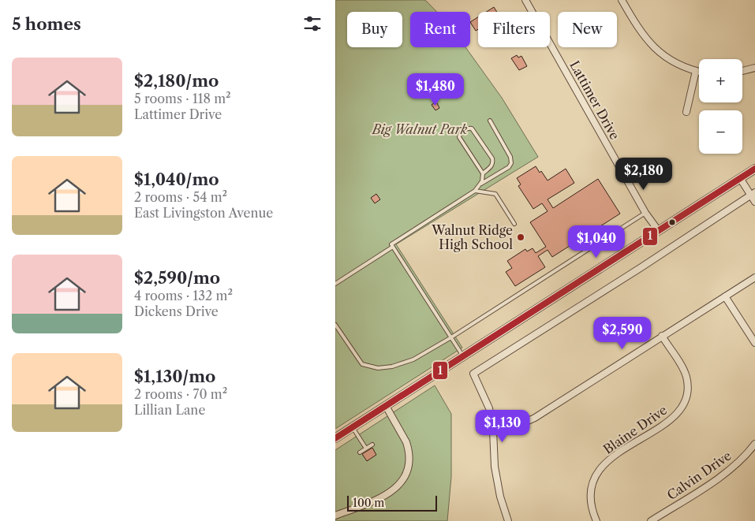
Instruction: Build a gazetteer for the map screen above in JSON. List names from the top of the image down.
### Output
{
  "streets": {
    "street": ["Lattimer Drive", "Blaine Drive", "Calvin Drive"]
  },
  "parks": ["Big Walnut Park"],
  "places": ["Walnut Ridge High School"],
  "lines": ["transit line 1"],
  "scale_bar": "100 m",
  "page": {
    "heading": "5 homes",
    "chip": [
      "Buy",
      "Rent",
      "Filters",
      "New"
    ],
    "list": [
      {
        "name": "$2,180/mo",
        "note": "5 rooms · 118 m² · Lattimer Drive"
      },
      {
        "name": "$1,040/mo",
        "note": "2 rooms · 54 m² · East Livingston Avenue"
      },
      {
        "name": "$2,590/mo",
        "note": "4 rooms · 132 m² · Dickens Drive"
      },
      {
        "name": "$1,130/mo",
        "note": "2 rooms · 70 m² · Lillian Lane"
      }
    ],
    "map_buttons": ["+", "−"],
    "price": [
      "$1,480",
      "$2,180",
      "$1,040",
      "$2,590",
      "$1,130"
    ],
    "scale": "100 m"
  }
}
